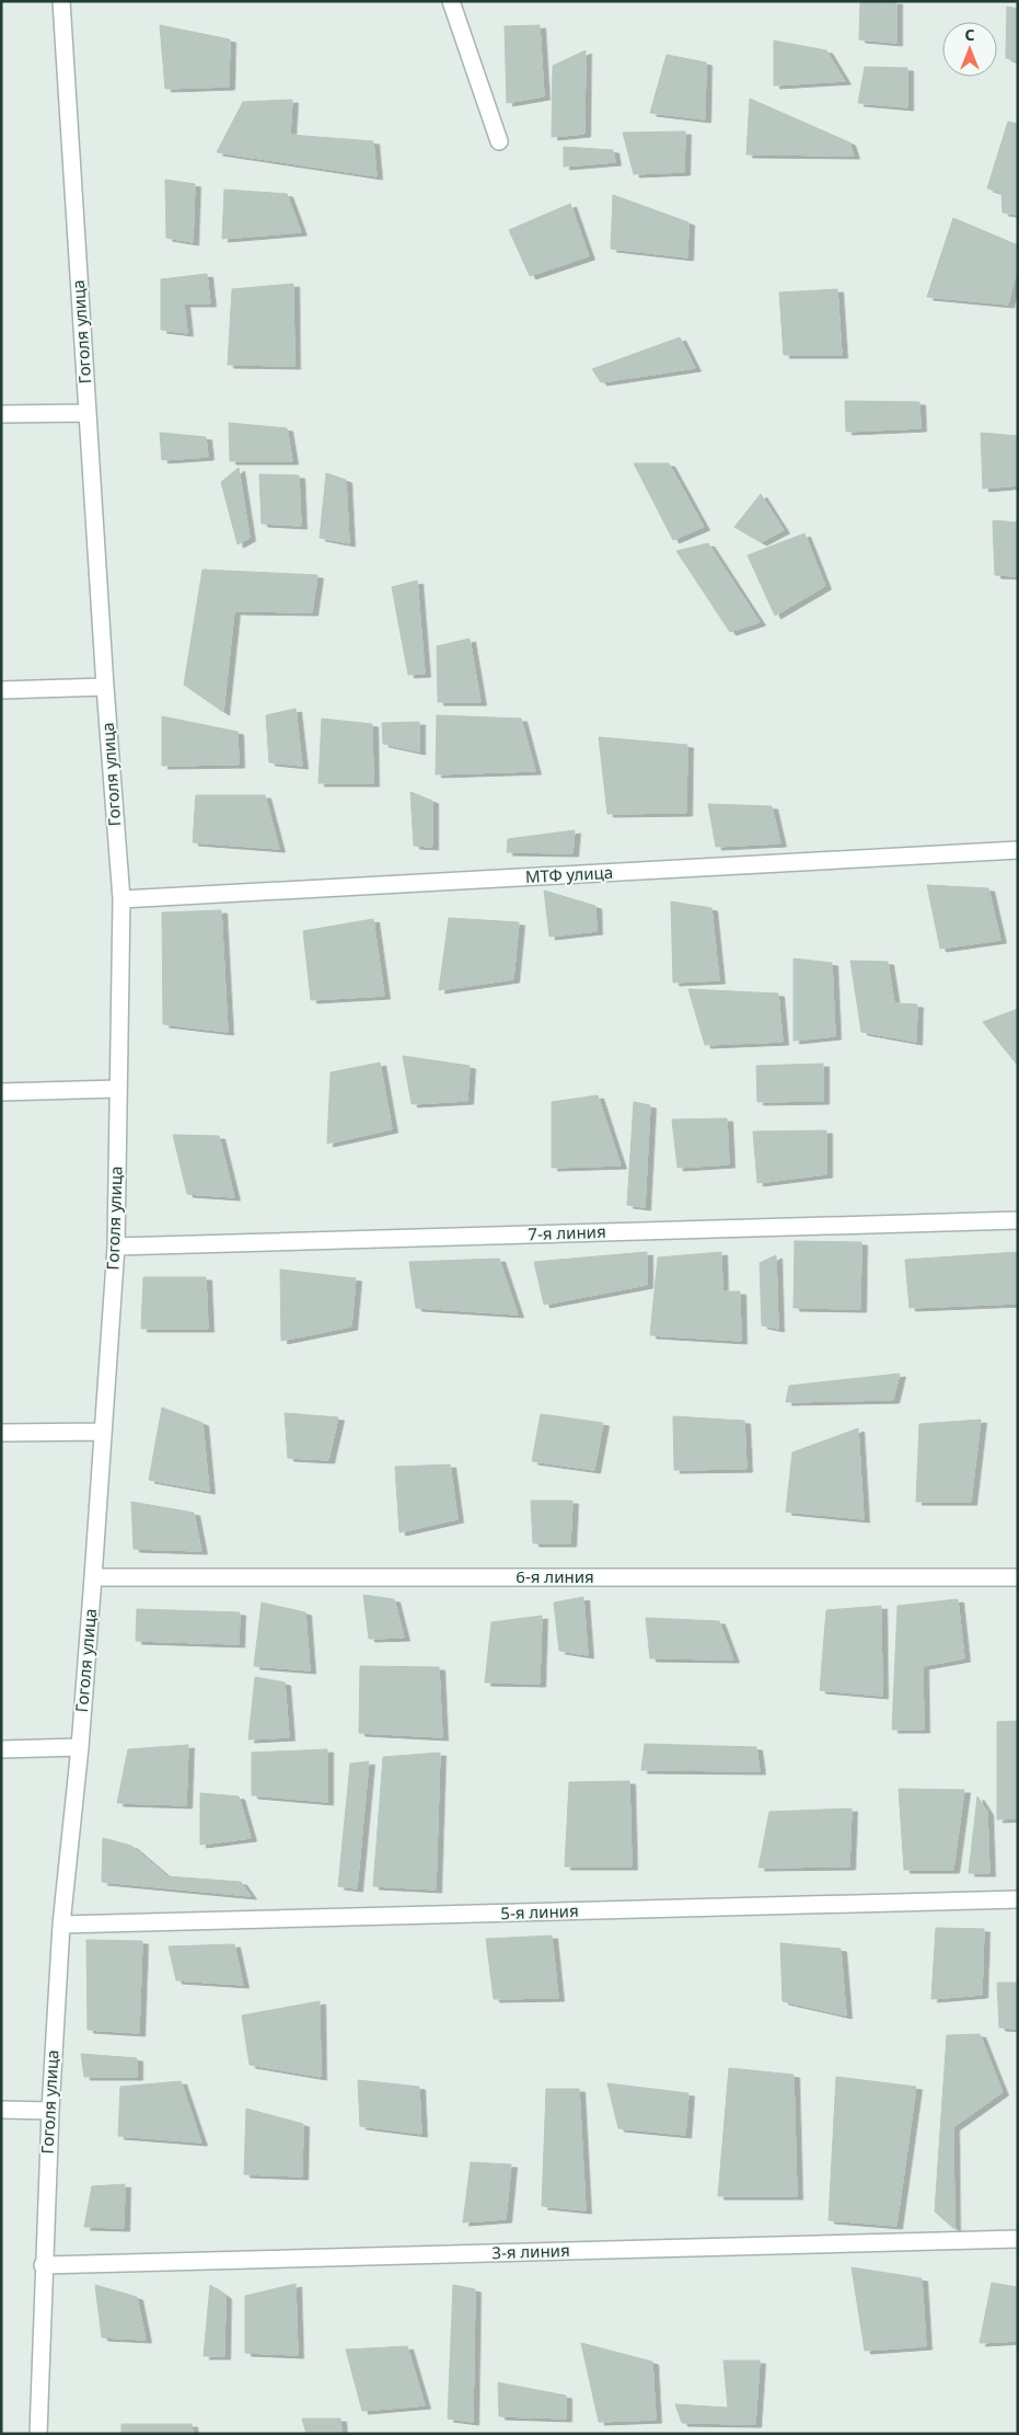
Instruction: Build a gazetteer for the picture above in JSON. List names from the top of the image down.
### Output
{
  "streets": {
    "street": [
      "Гоголя улица",
      "МТФ улица",
      "7-я линия",
      "6-я линия",
      "5-я линия",
      "3-я линия"
    ]
  },
  "crossings": [
    ["Гоголя улица", "МТФ улица"],
    ["Гоголя улица", "7-я линия"],
    ["Гоголя улица", "6-я линия"],
    ["Гоголя улица", "5-я линия"],
    ["Гоголя улица", "3-я линия"]
  ],
  "north": "top"
}
